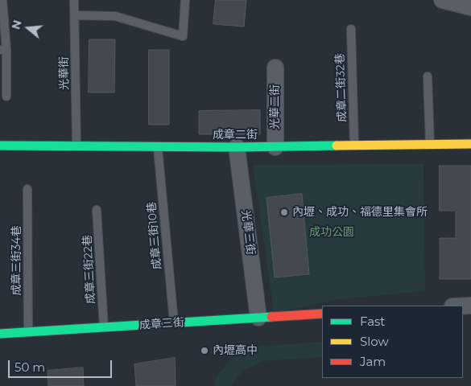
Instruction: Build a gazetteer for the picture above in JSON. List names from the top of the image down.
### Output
{
  "streets": {
    "street": [
      "光華二街",
      "成章二街",
      "光華三街",
      "成章三街"
    ],
    "lane": [
      "光華街",
      "成章二街32巷",
      "成章三街10巷",
      "成章三街34巷",
      "成章三街22巷"
    ]
  },
  "crossings": [
    ["光華街", "成章二街"],
    ["成章二街32巷", "成章二街"],
    ["光華二街", "成章二街"],
    ["成章二街", "光華三街"],
    ["成章二街", "成章三街10巷"],
    ["光華三街", "成章三街"],
    ["成章三街10巷", "成章三街"],
    ["成章三街34巷", "成章三街"],
    ["成章三街22巷", "成章三街"]
  ],
  "parks": ["成功公園"],
  "places": ["內壢、成功、福德里集會所", "內壢高中"],
  "legend": ["Fast", "Slow", "Jam"],
  "scale_bar": "50 m",
  "north": "left"
}
